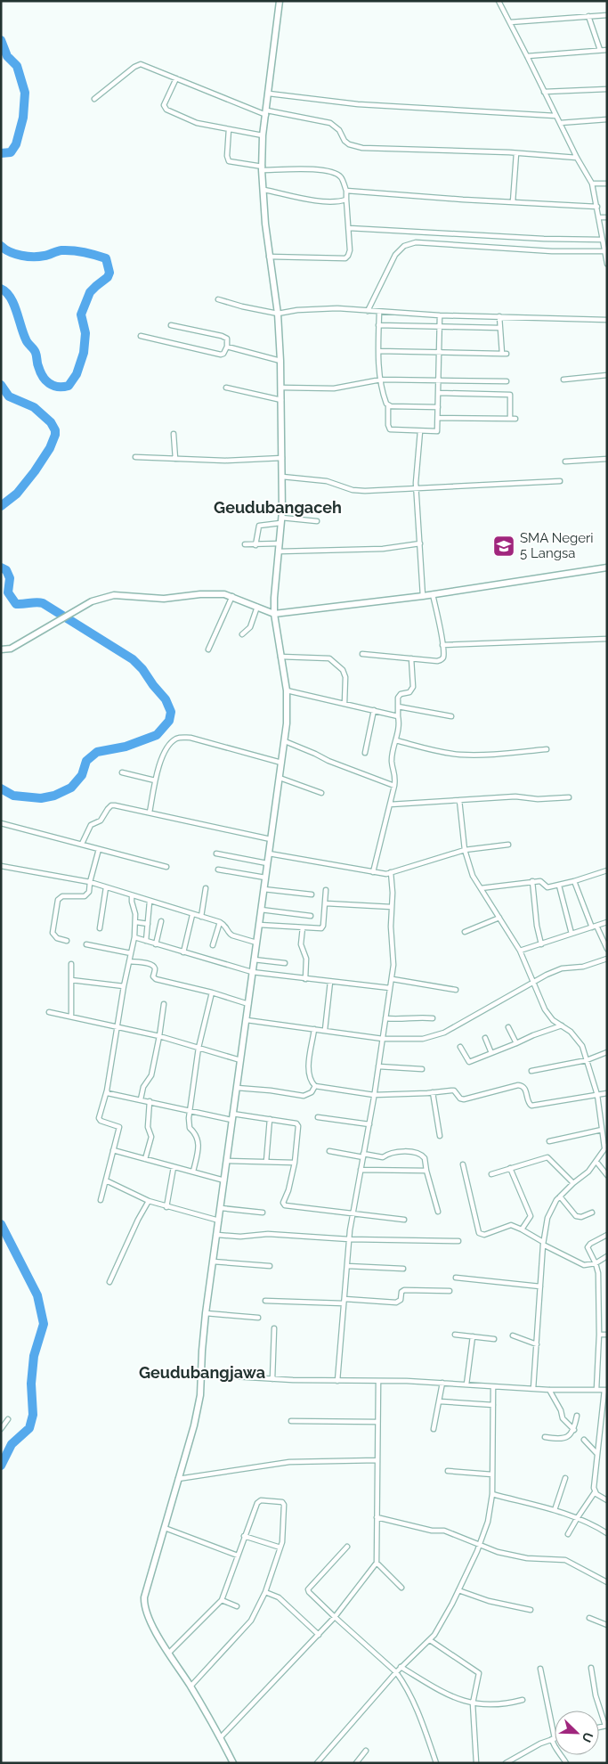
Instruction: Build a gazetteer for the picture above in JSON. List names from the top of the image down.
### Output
{
  "districts": ["Geudubangaceh", "Geudubangjawa"],
  "places": {
    "school or university": ["SMA Negeri 5 Langsa"]
  },
  "north": "bottom right"
}
